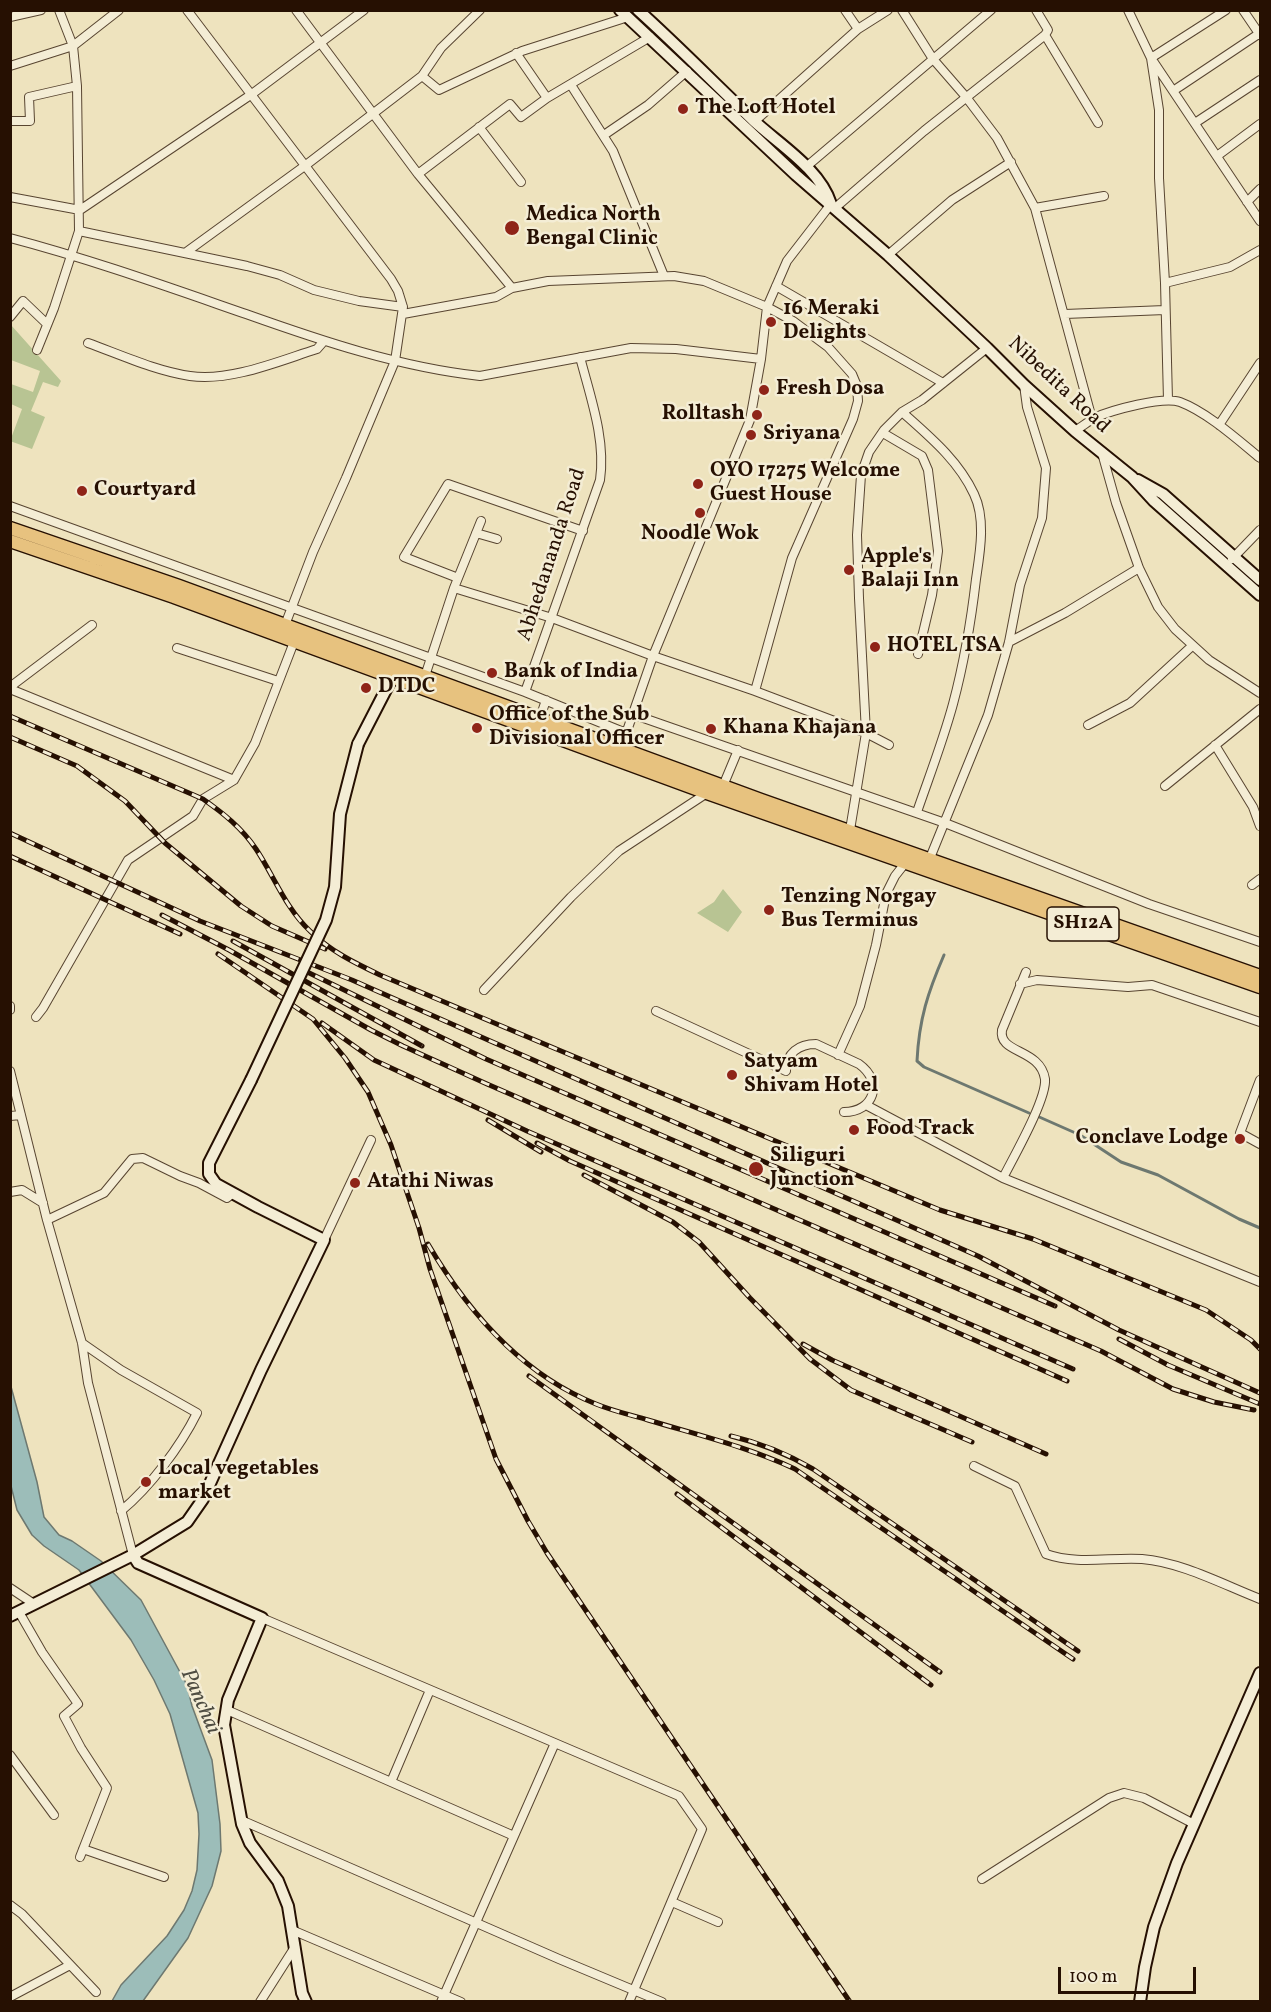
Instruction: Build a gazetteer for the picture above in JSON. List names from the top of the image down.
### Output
{
  "streets": {
    "main road": ["SH12A"],
    "street": ["Nibedita Road", "Abhedananda Road"]
  },
  "water": ["Panchai"],
  "places": [
    "The Loft Hotel",
    "Medica North Bengal Clinic",
    "16 Meraki Delights",
    "Fresh Dosa",
    "Rolltash",
    "Sriyana",
    "OYO 17275 Welcome Guest House",
    "Courtyard",
    "Noodle Wok",
    "Apple's Balaji Inn",
    "HOTEL TSA",
    "Bank of India",
    "DTDC",
    "Office of the Sub Divisional Officer",
    "Khana Khajana",
    "Tenzing Norgay Bus Terminus",
    "Satyam Shivam Hotel",
    "Food Track",
    "Conclave Lodge",
    "Siliguri Junction",
    "Atathi Niwas",
    "Local vegetables market"
  ],
  "scale_bar": "100 m"
}
